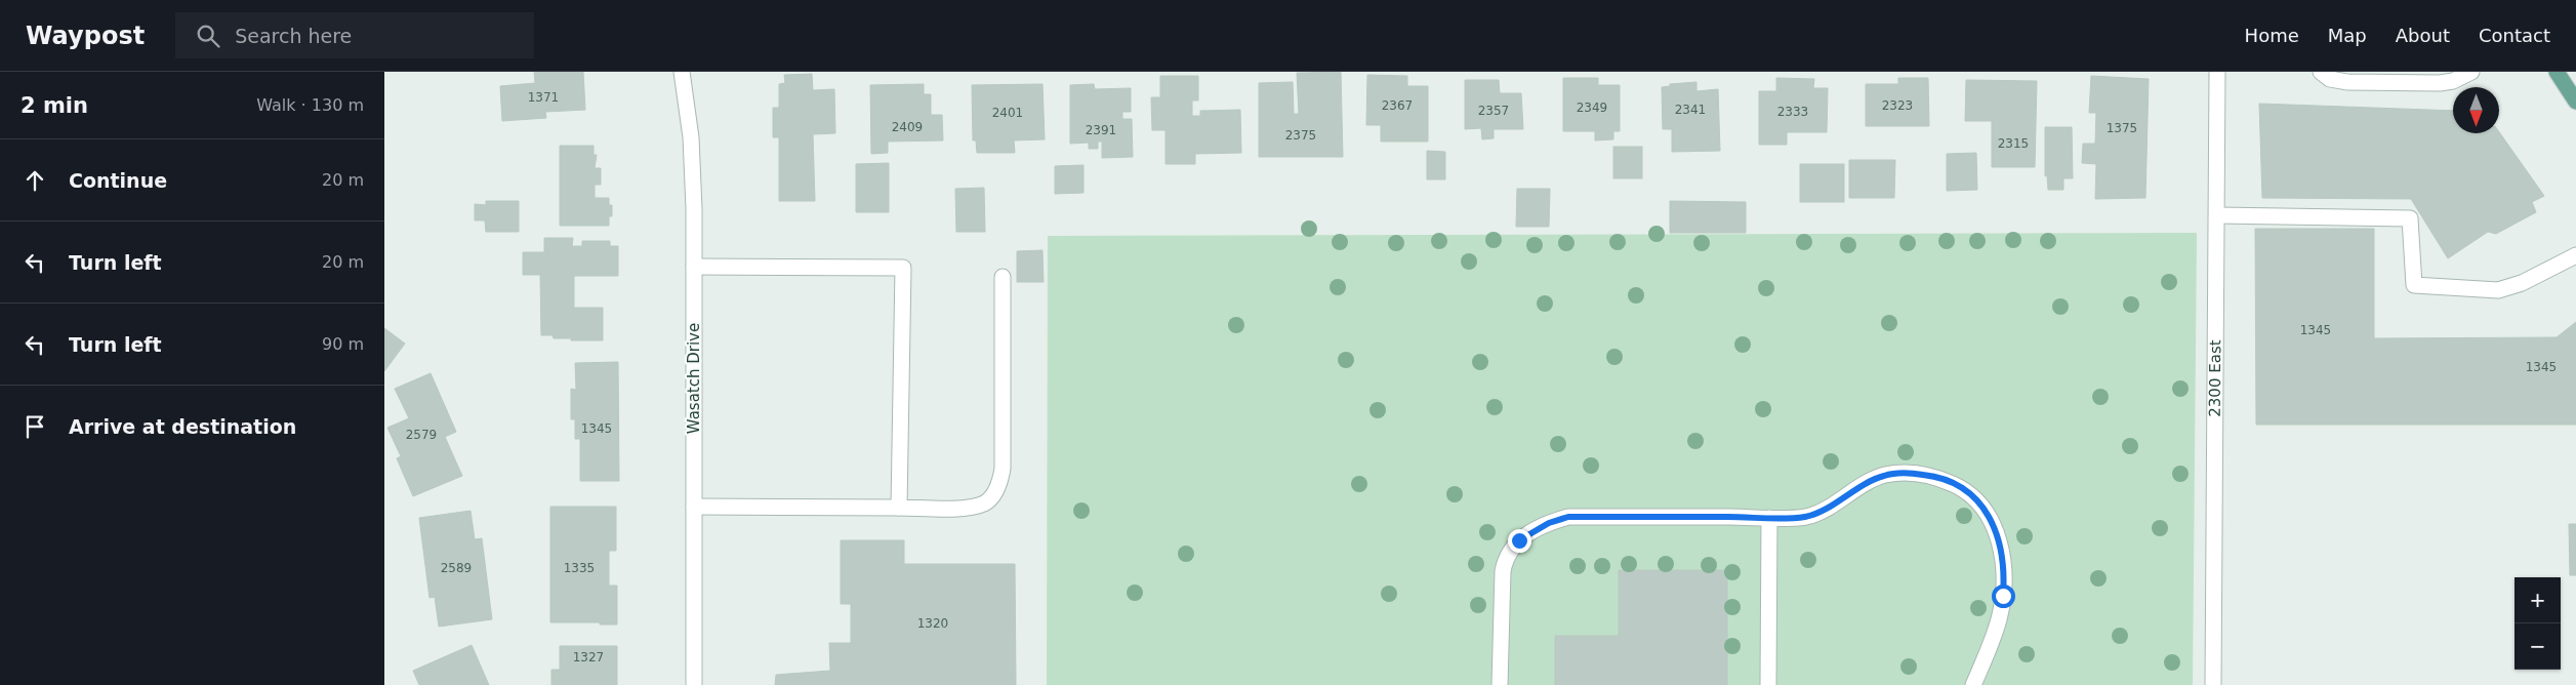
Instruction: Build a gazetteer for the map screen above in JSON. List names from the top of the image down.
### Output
{
  "streets": {
    "street": ["Wasatch Drive", "2300 East"]
  },
  "house_numbers": [
    "1371",
    "2367",
    "2323",
    "2349",
    "2341",
    "2357",
    "2333",
    "2401",
    "2409",
    "1375",
    "2391",
    "2375",
    "2315",
    "1345",
    "1345",
    "1345",
    "2579",
    "2589",
    "1335",
    "1320",
    "1327"
  ],
  "north": "bottom",
  "page": {
    "header": "Waypost",
    "search": "Search here",
    "nav": [
      "Home",
      "Map",
      "About",
      "Contact"
    ],
    "heading": ["2 min", "Walk · 130 m"],
    "list": [
      ["Continue", "20 m"],
      ["Turn left", "20 m"],
      ["Turn left", "90 m"],
      "Arrive at destination"
    ],
    "map_buttons": ["+", "−"]
  }
}
